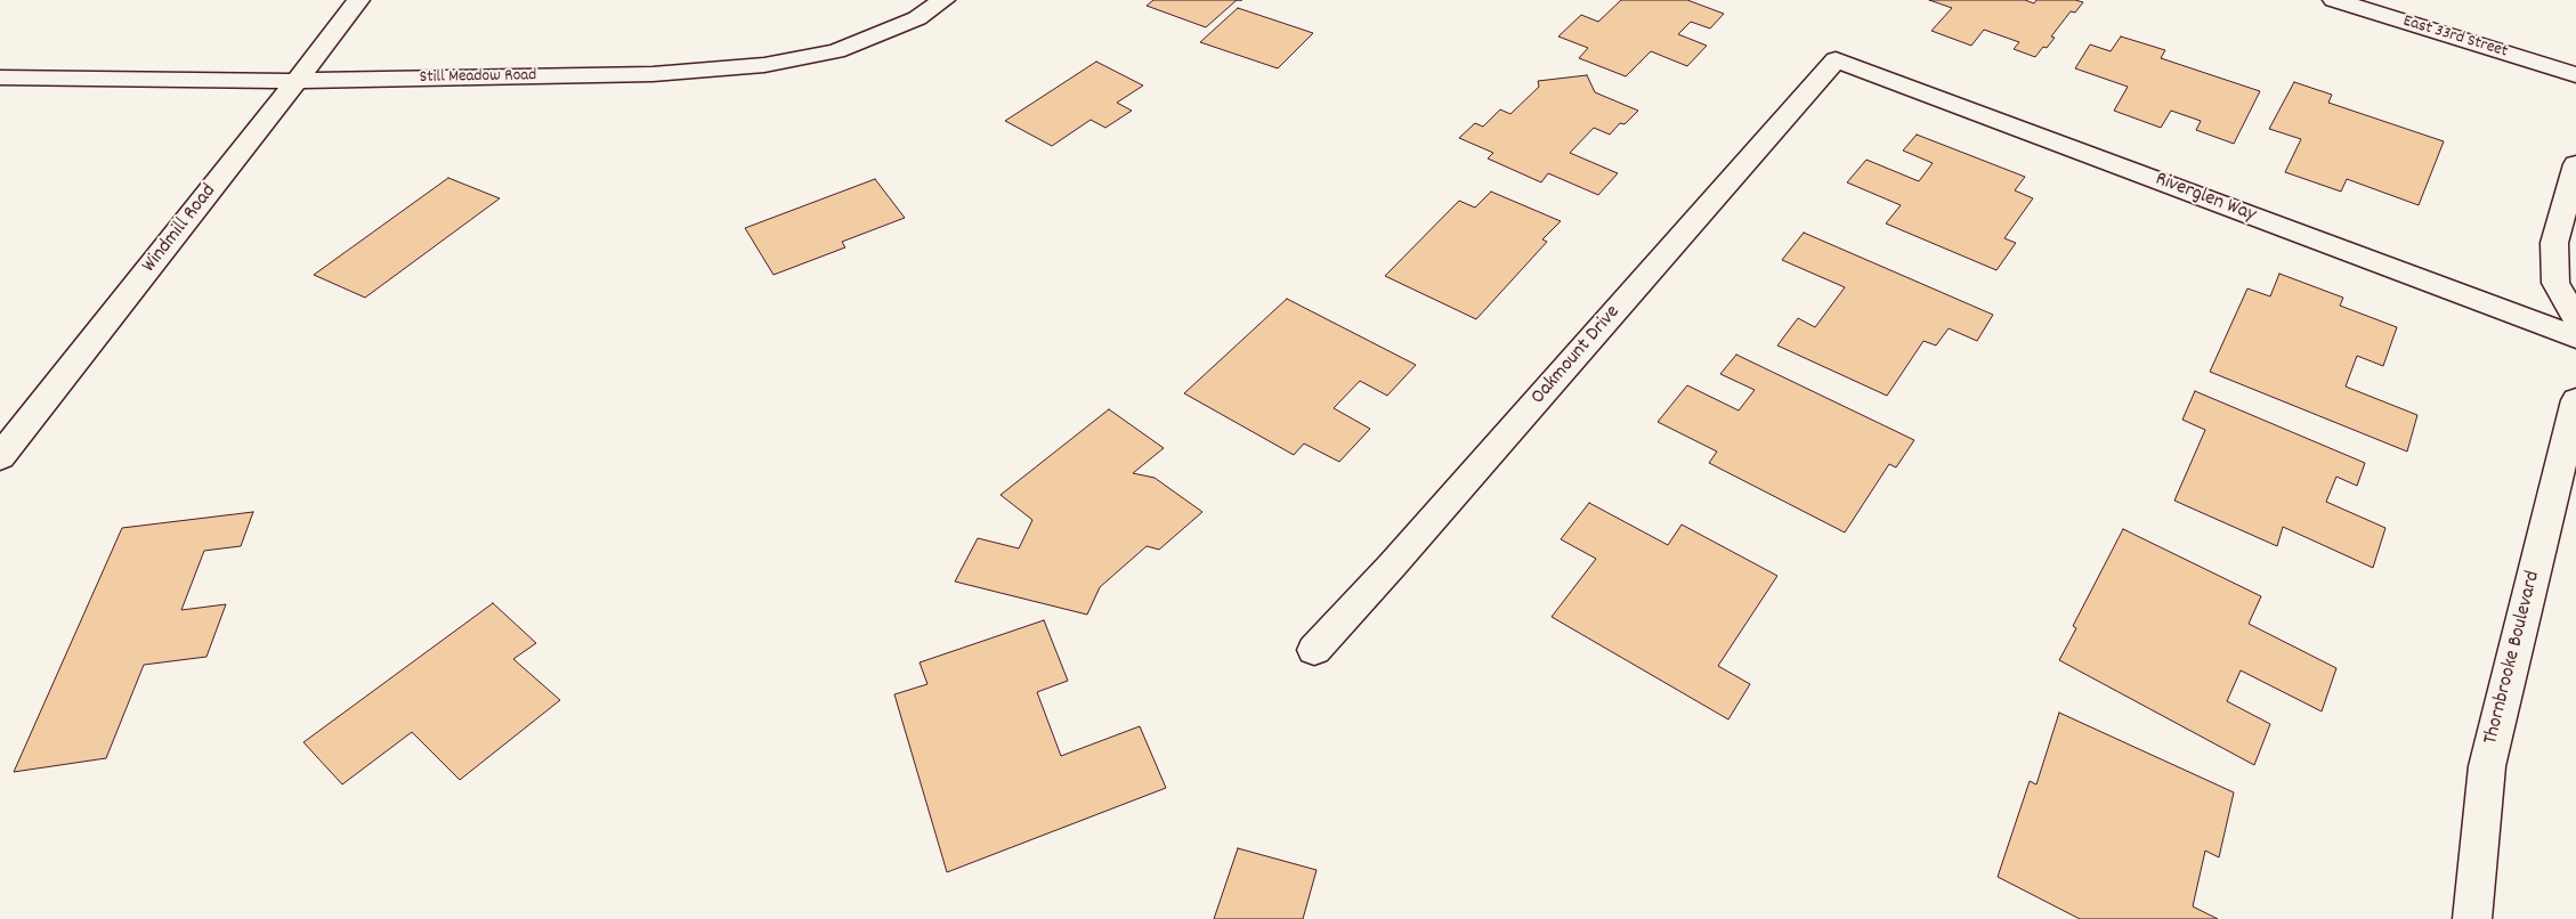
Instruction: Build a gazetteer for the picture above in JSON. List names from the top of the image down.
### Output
{
  "streets": {
    "street": [
      "East 33rd Street",
      "Still Meadow Road",
      "Riverglen Way",
      "Windmill Road",
      "Oakmount Drive",
      "Thornbrooke Boulevard"
    ]
  },
  "crossings": [
    ["Still Meadow Road", "Windmill Road"],
    ["Riverglen Way", "Oakmount Drive"]
  ]
}
